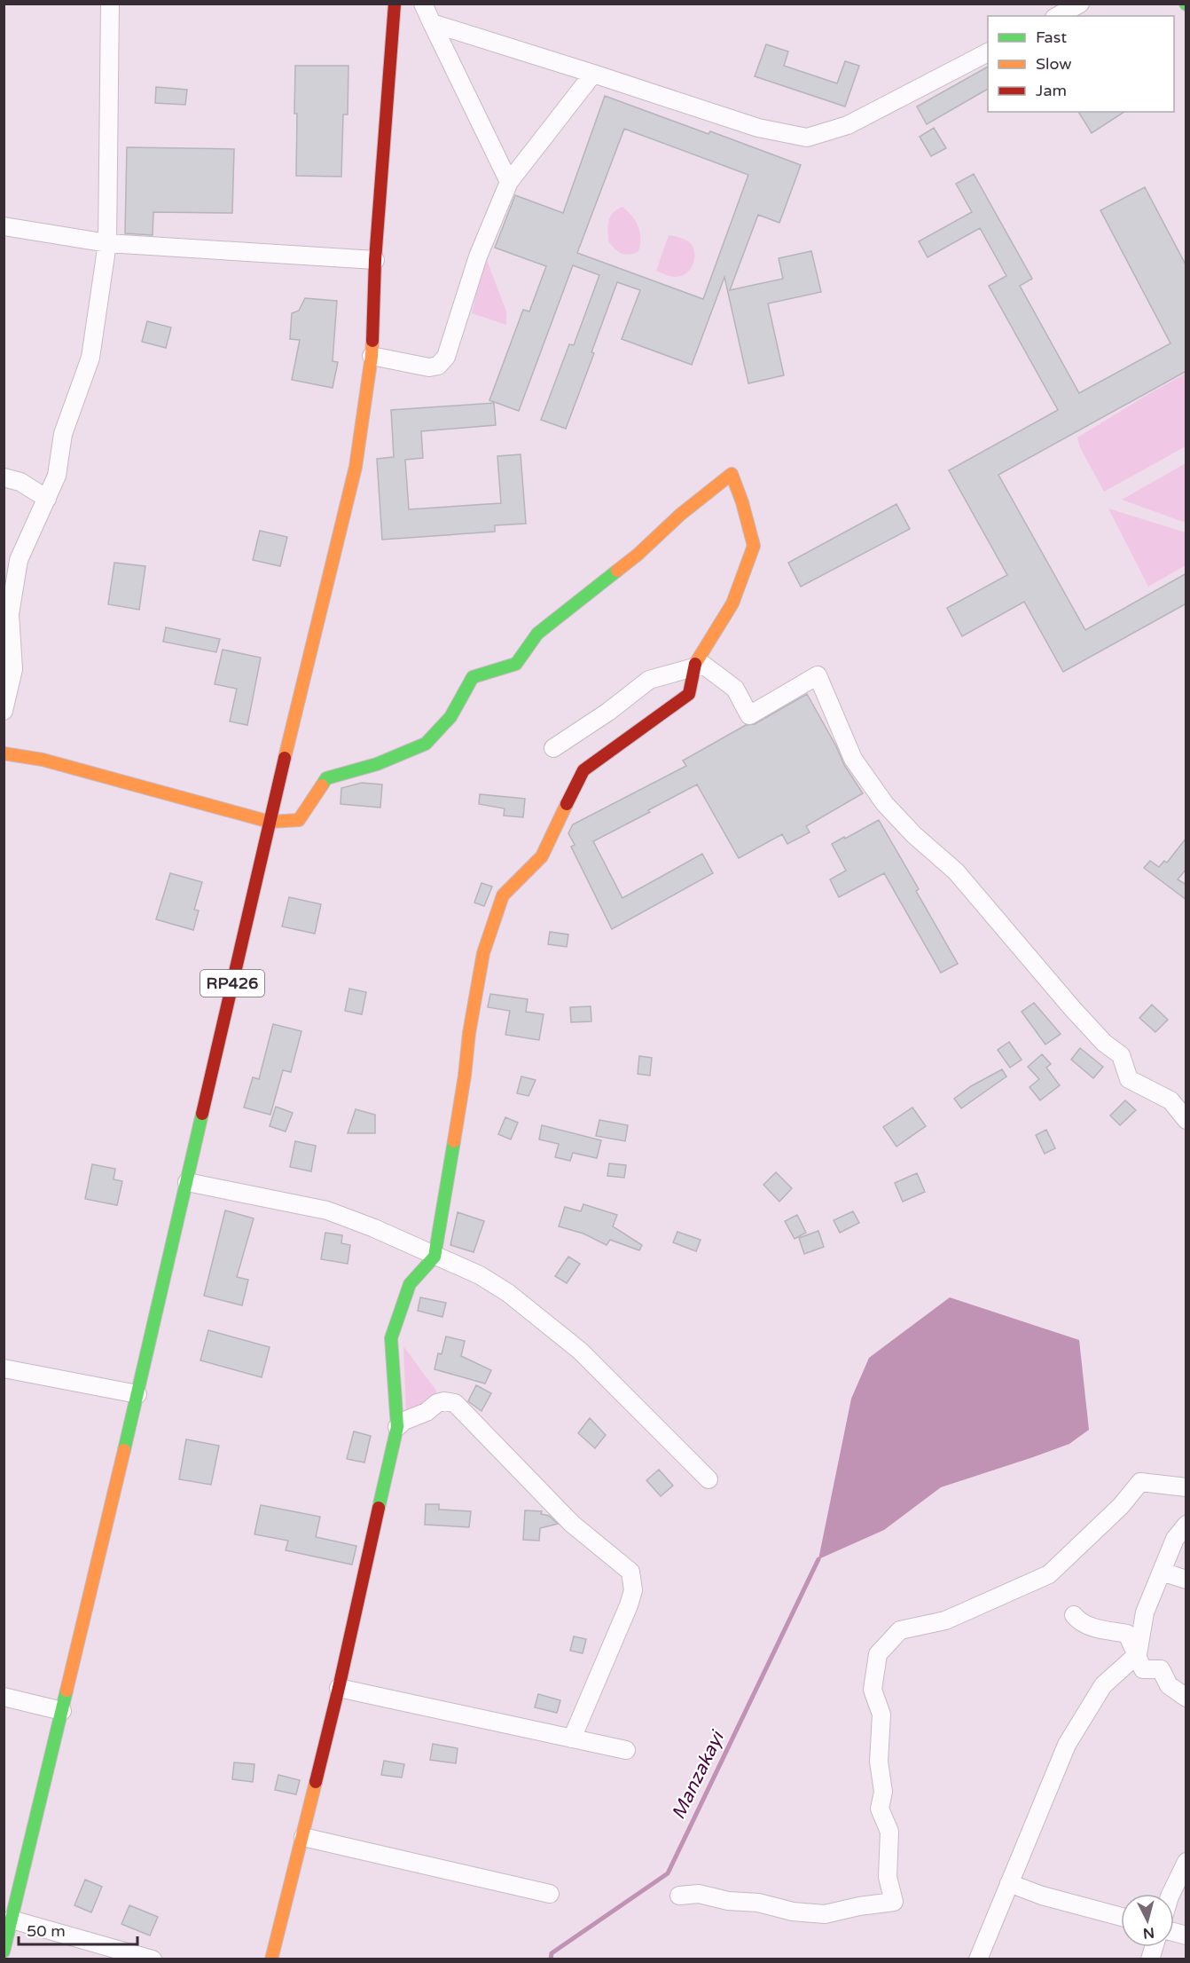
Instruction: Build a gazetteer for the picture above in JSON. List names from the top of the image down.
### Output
{
  "streets": {
    "street": ["RP426"]
  },
  "water": ["Manzakayi"],
  "legend": ["Fast", "Slow", "Jam"],
  "scale_bar": "50 m",
  "north": "bottom"
}
